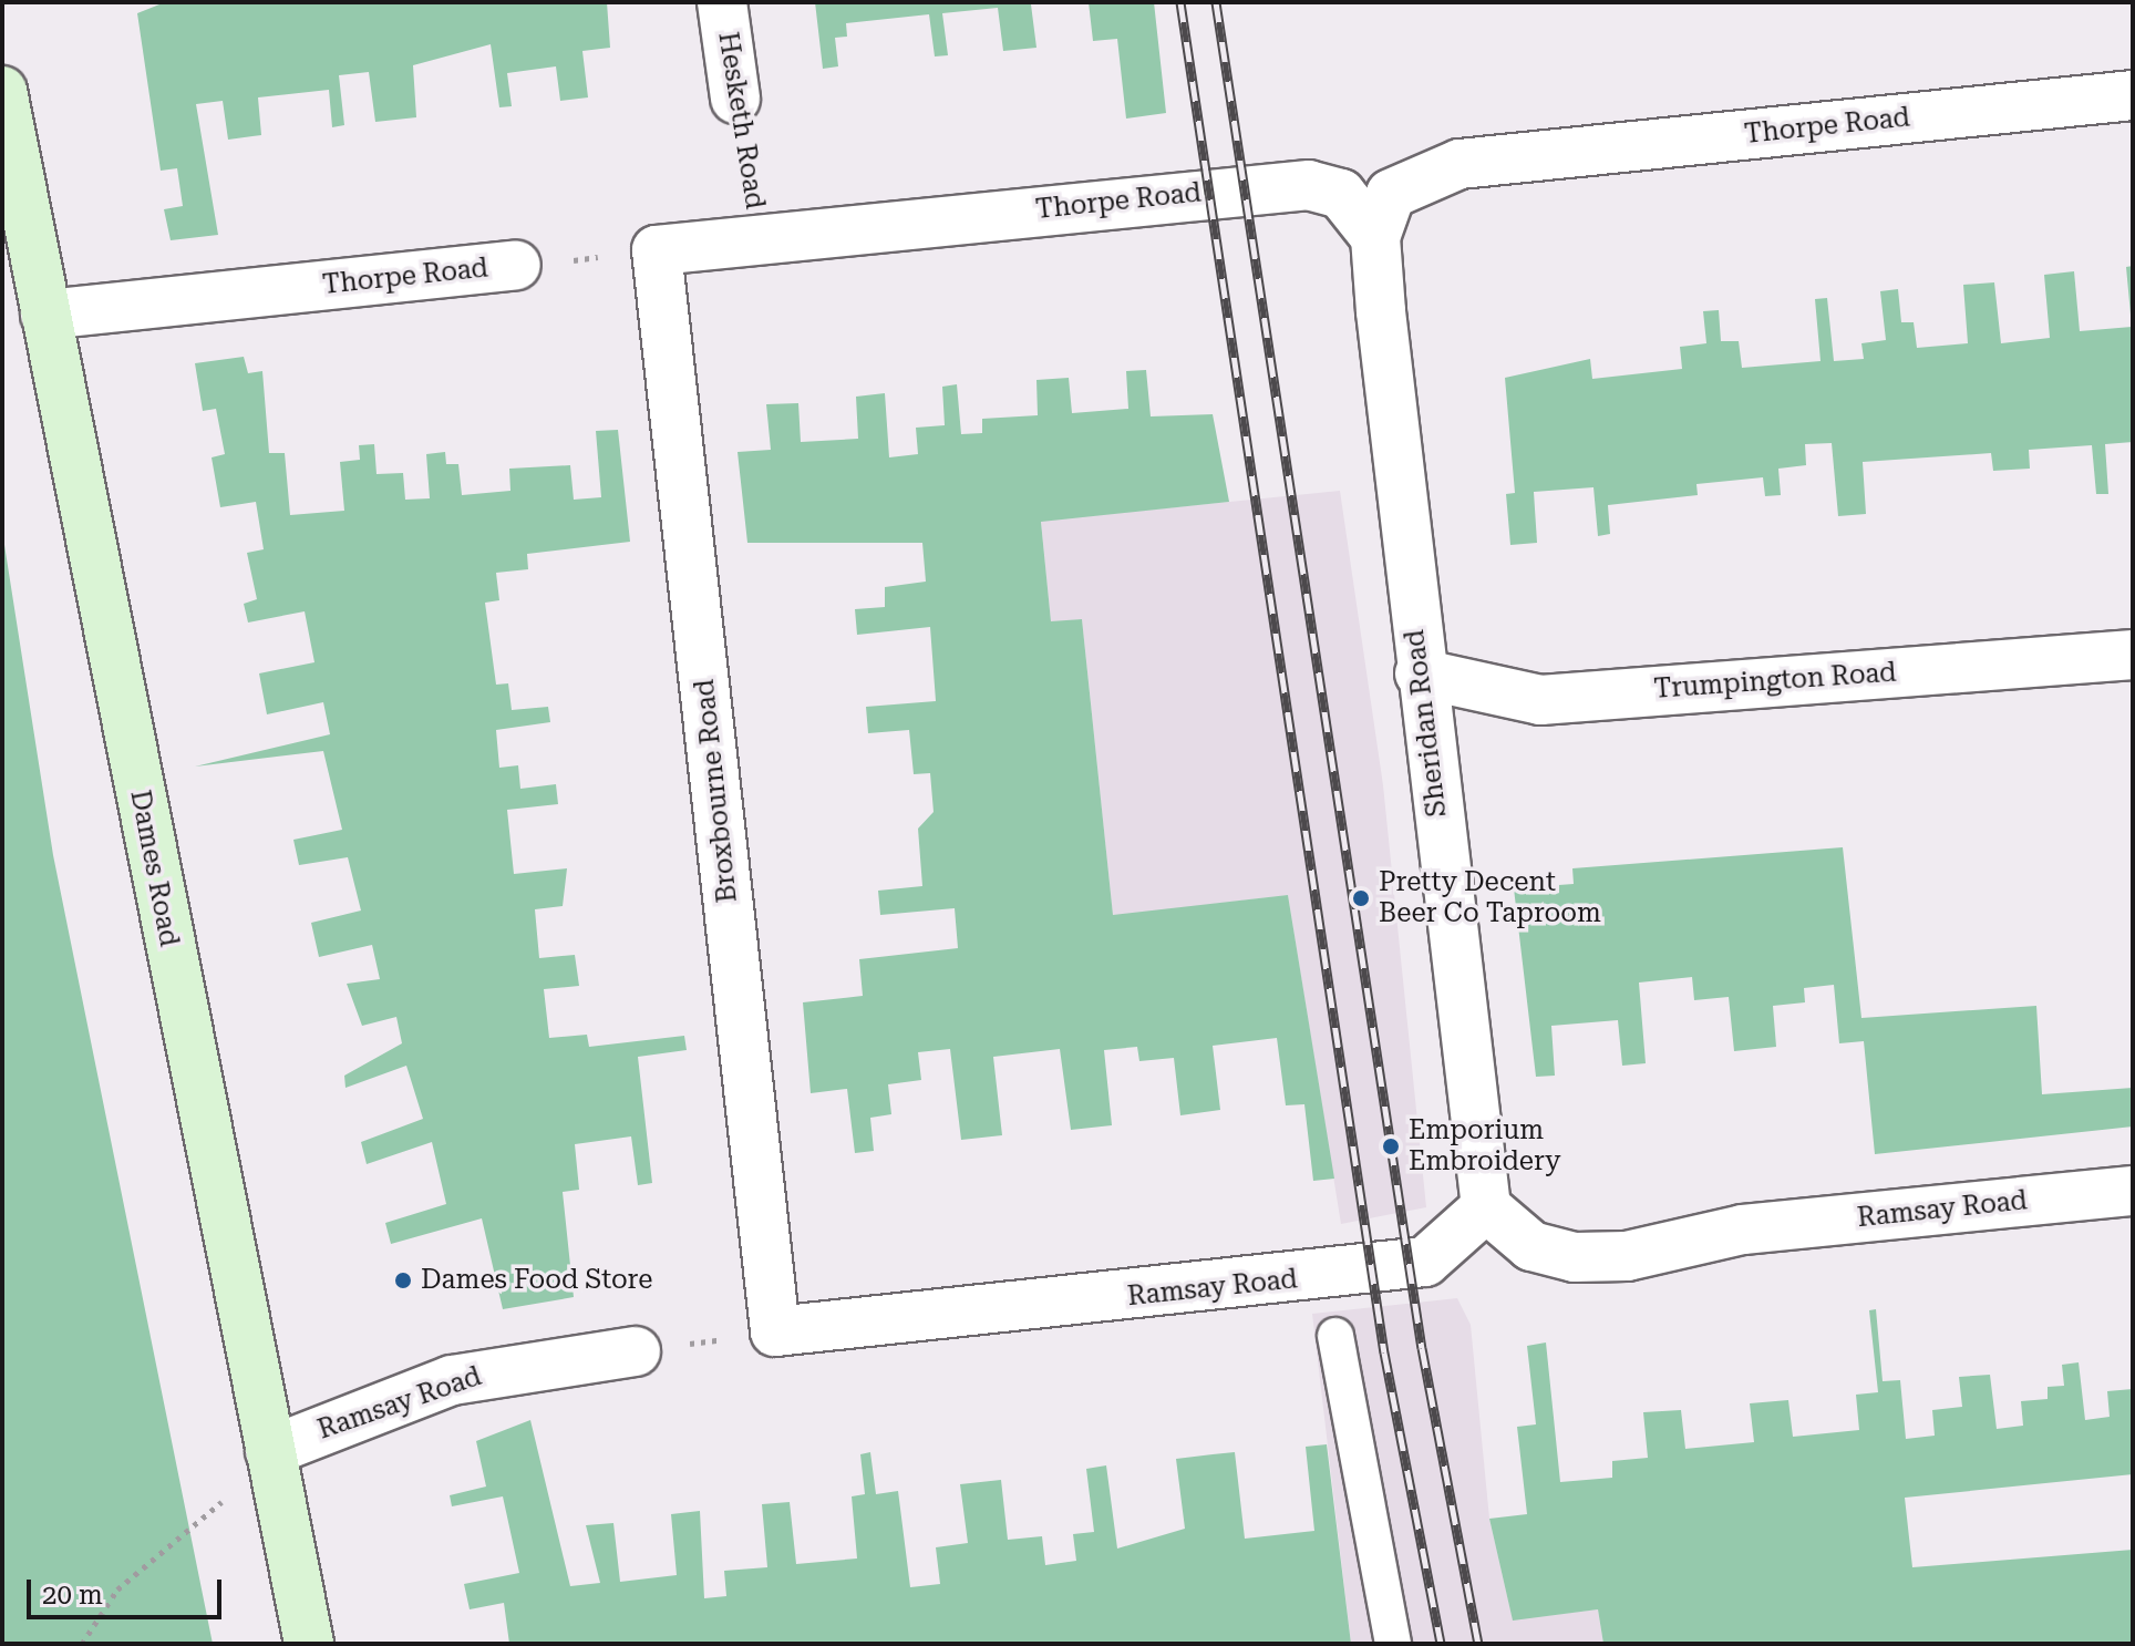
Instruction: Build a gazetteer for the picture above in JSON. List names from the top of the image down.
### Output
{
  "streets": {
    "main road": ["Dames Road"],
    "street": [
      "Hesketh Road",
      "Thorpe Road",
      "Trumpington Road",
      "Sheridan Road",
      "Broxbourne Road",
      "Ramsay Road"
    ]
  },
  "crossings": [
    ["Hesketh Road", "Thorpe Road"],
    ["Thorpe Road", "Sheridan Road"],
    ["Thorpe Road", "Broxbourne Road"],
    ["Thorpe Road", "Dames Road"],
    ["Trumpington Road", "Sheridan Road"],
    ["Sheridan Road", "Ramsay Road"],
    ["Broxbourne Road", "Ramsay Road"],
    ["Dames Road", "Ramsay Road"]
  ],
  "places": ["Pretty Decent Beer Co Taproom", "Emporium Embroidery", "Dames Food Store"],
  "scale_bar": "20 m"
}
